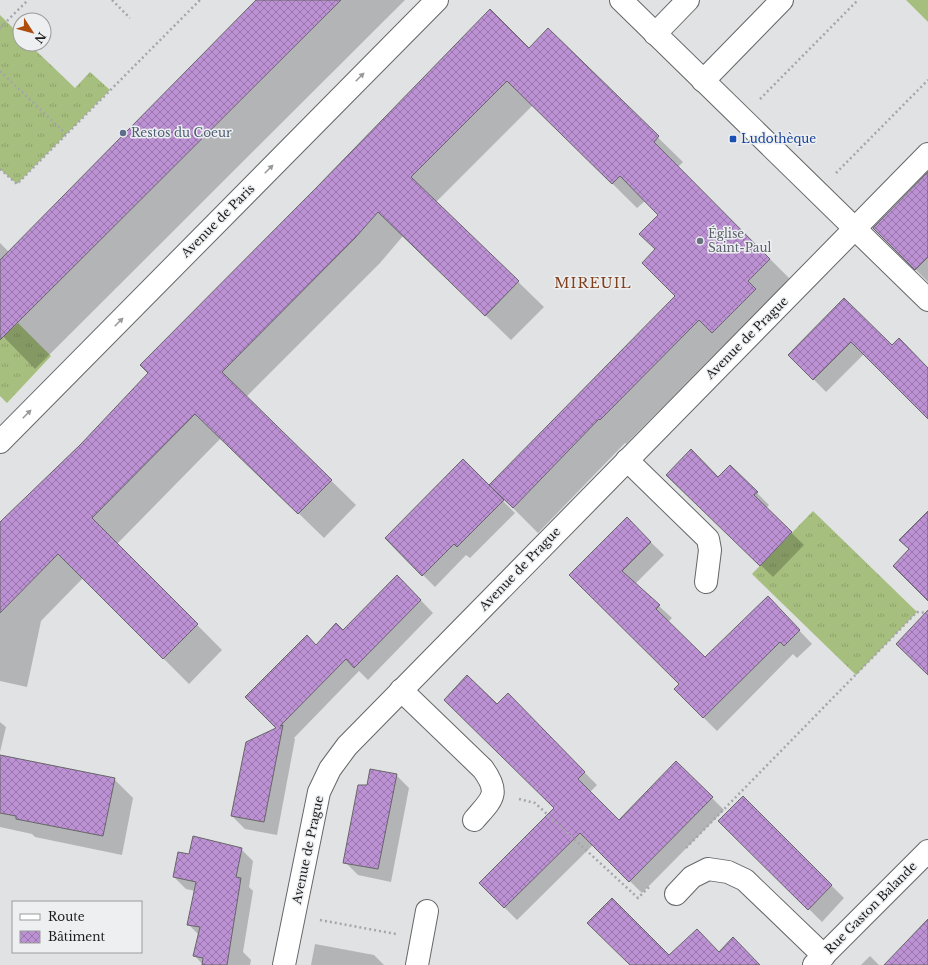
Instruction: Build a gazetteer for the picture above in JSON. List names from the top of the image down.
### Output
{
  "streets": {
    "street": ["Avenue de Paris", "Avenue de Prague", "Rue Gaston Balande"]
  },
  "one_way": ["Avenue de Paris"],
  "districts": ["MIREUIL"],
  "places": {
    "other": ["Restos du Coeur", "Église Saint-Paul"],
    "transit": ["Ludothèque"]
  },
  "legend": ["Route", "Bâtiment"],
  "north": "bottom right"
}
